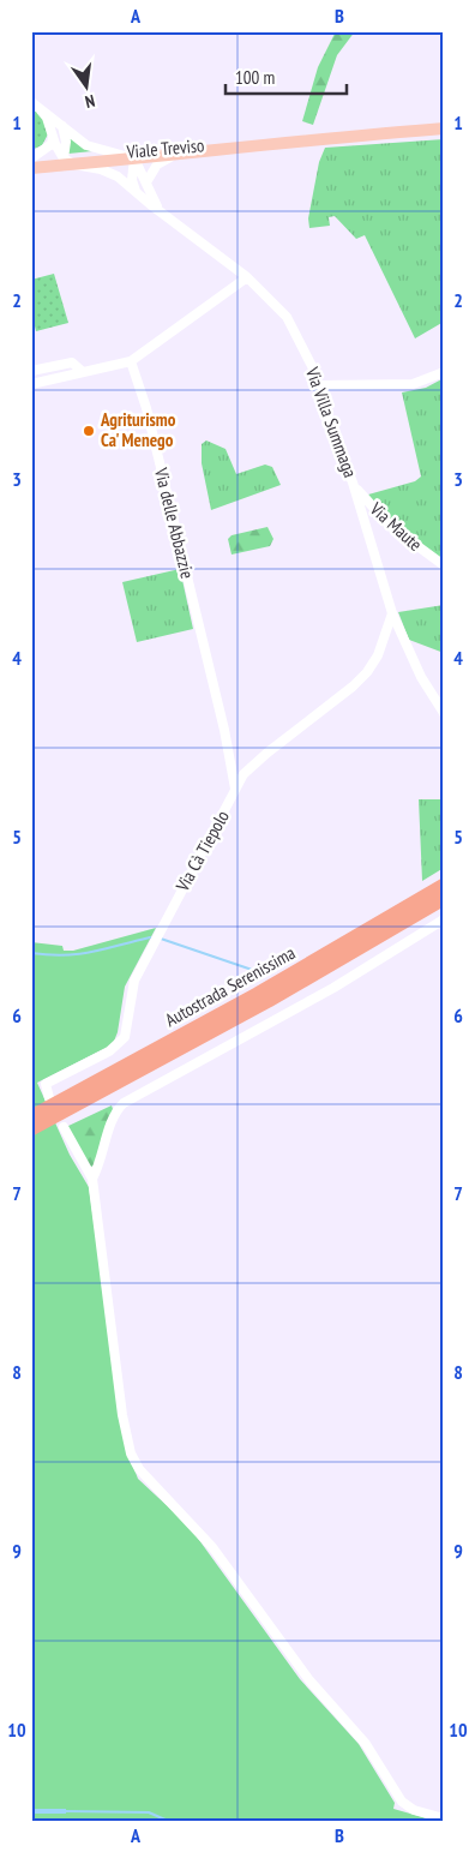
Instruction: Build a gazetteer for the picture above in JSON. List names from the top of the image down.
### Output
{
  "streets": {
    "highway": ["Autostrada Serenissima"],
    "main road": ["Viale Treviso"],
    "street": [
      "Via Villa Summaga",
      "Via delle Abbazzie",
      "Via Maute",
      "Via Cà Tiepolo"
    ]
  },
  "crossings": [
    ["Viale Treviso", "Via Villa Summaga"],
    ["Via Villa Summaga", "Via Maute"],
    ["Via Villa Summaga", "Via Cà Tiepolo"],
    ["Via delle Abbazzie", "Via Cà Tiepolo"]
  ],
  "places": ["Agriturismo Ca' Menego"],
  "scale_bar": "100 m",
  "north": "bottom",
  "grid": {
    "columns": ["A", "B"],
    "rows": [
      "1",
      "2",
      "3",
      "4",
      "5",
      "6",
      "7",
      "8",
      "9",
      "10"
    ]
  }
}
